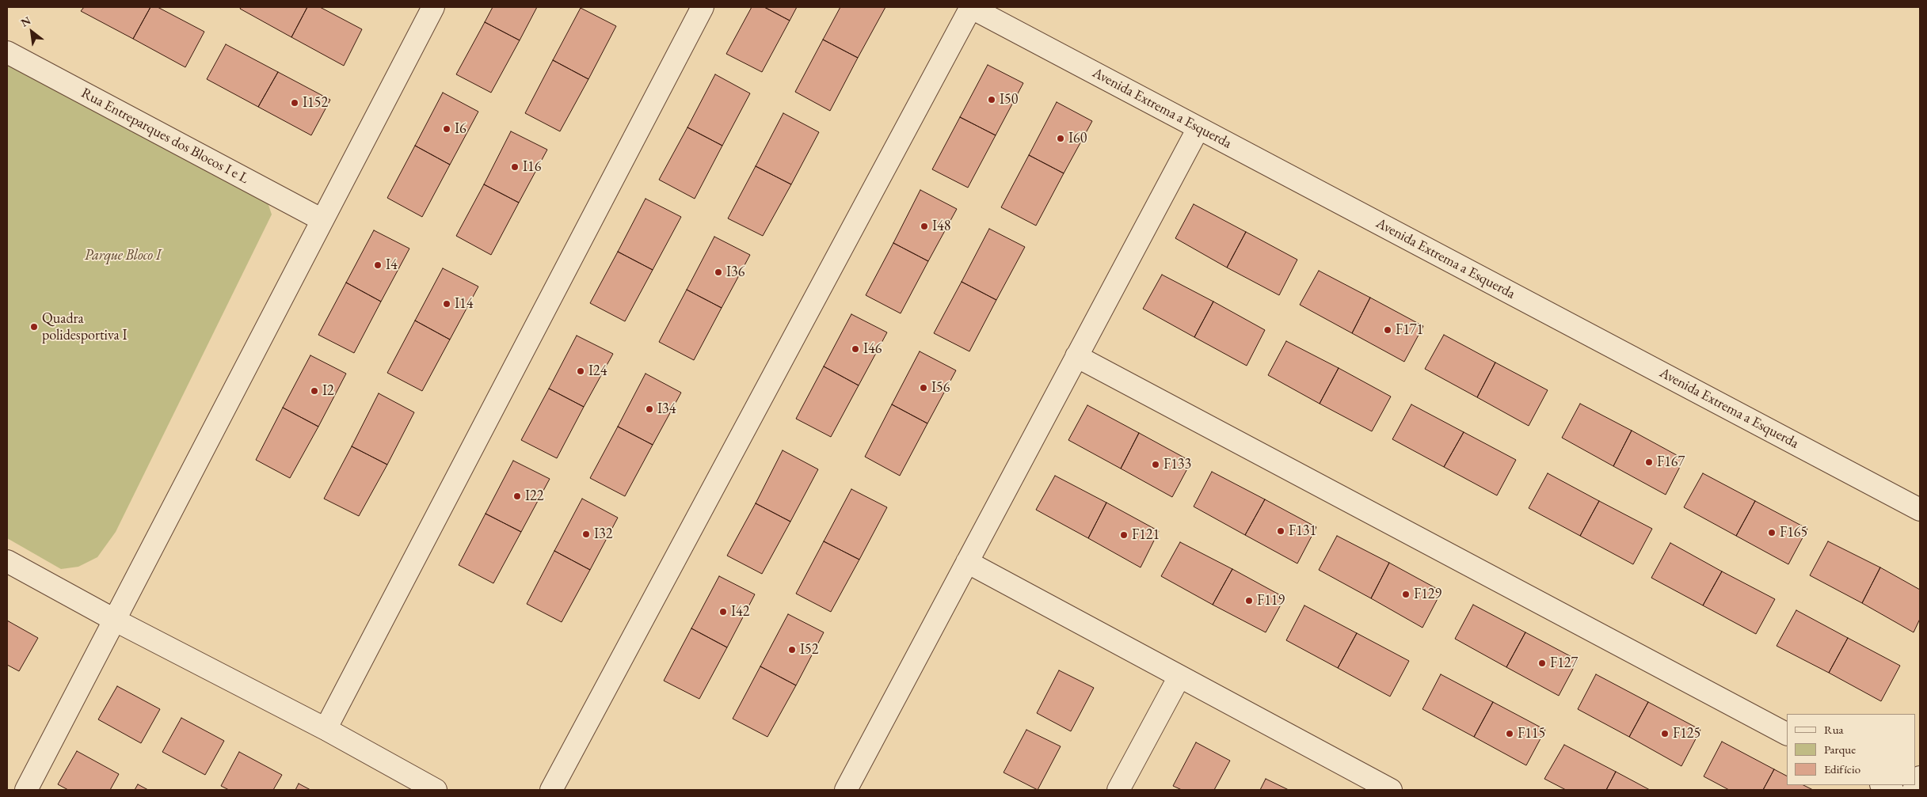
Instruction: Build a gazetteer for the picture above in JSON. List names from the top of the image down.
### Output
{
  "streets": {
    "street": ["Avenida Extrema a Esquerda", "Rua Entreparques dos Blocos I e L"]
  },
  "parks": ["Parque Bloco I"],
  "places": [
    "I50",
    "I152",
    "I6",
    "I60",
    "I16",
    "I48",
    "I4",
    "I36",
    "I14",
    "Quadra polidesportiva I",
    "F171",
    "I46",
    "I24",
    "I56",
    "I2",
    "I34",
    "F167",
    "F133",
    "I22",
    "F131",
    "F165",
    "I32",
    "F121",
    "F129",
    "F119",
    "I42",
    "I52",
    "F127",
    "F115",
    "F125"
  ],
  "legend": ["Rua", "Parque", "Edifício"],
  "north": "top left"
}
